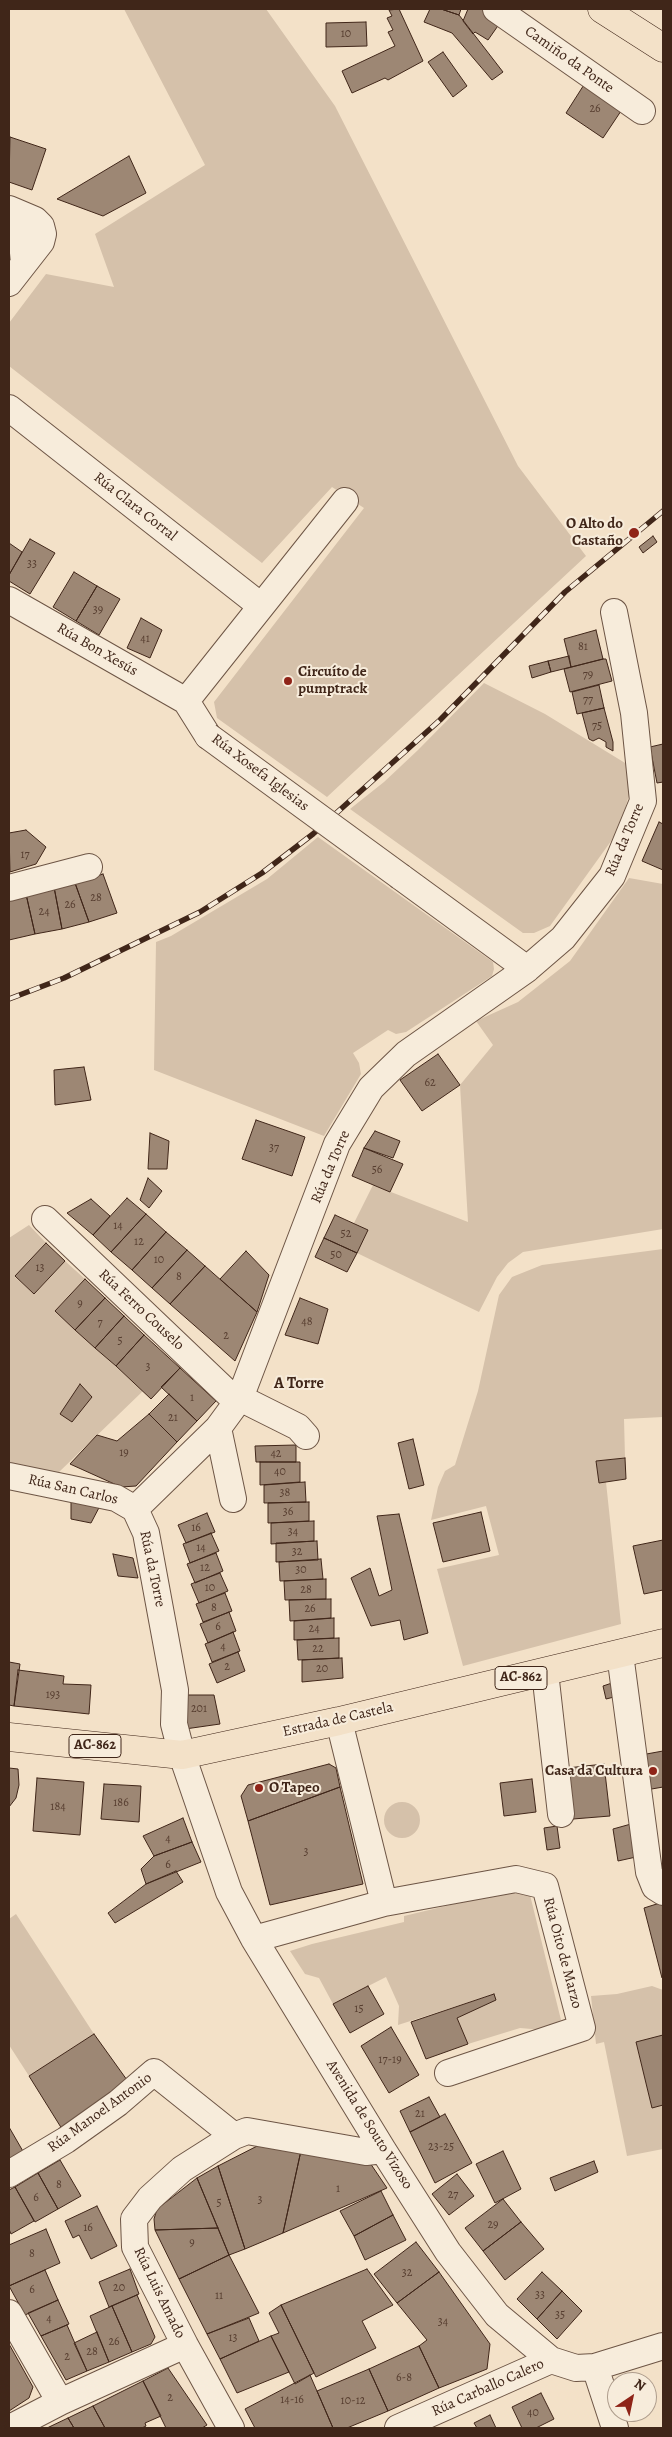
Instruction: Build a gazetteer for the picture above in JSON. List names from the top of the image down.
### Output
{
  "streets": {
    "main road": ["AC-862", "Estrada de Castela"],
    "street": [
      "Camiño da Ponte",
      "Rúa Clara Corral",
      "Rúa Bon Xesús",
      "Rúa Xosefa Iglesias",
      "Rúa da Torre",
      "Rúa Ferro Couselo",
      "Rúa San Carlos",
      "Rúa Oito de Marzo",
      "Rúa Manoel Antonio",
      "Avenida de Souto Vizoso",
      "Rúa Luis Amado",
      "Rúa Carballo Calero"
    ]
  },
  "crossings": [
    ["Rúa Bon Xesús", "Rúa Xosefa Iglesias"],
    ["Rúa Xosefa Iglesias", "Rúa da Torre"],
    ["Rúa da Torre", "Rúa Ferro Couselo"],
    ["Rúa da Torre", "Rúa San Carlos"],
    ["Rúa da Torre", "Estrada de Castela"],
    ["Rúa da Torre", "Avenida de Souto Vizoso"],
    ["Estrada de Castela", "Avenida de Souto Vizoso"],
    ["Rúa Oito de Marzo", "Avenida de Souto Vizoso"],
    ["Rúa Manoel Antonio", "Rúa Luis Amado"],
    ["Avenida de Souto Vizoso", "Rúa Luis Amado"],
    ["Avenida de Souto Vizoso", "Rúa Carballo Calero"]
  ],
  "districts": ["A Torre"],
  "places": [
    "O Alto do Castaño",
    "Circuíto de pumptrack",
    "Casa da Cultura",
    "O Tapeo"
  ],
  "house_numbers": [
    "10",
    "26",
    "33",
    "39",
    "41",
    "81",
    "79",
    "77",
    "75",
    "17",
    "28",
    "26",
    "24",
    "62",
    "37",
    "56",
    "14",
    "52",
    "12",
    "50",
    "10",
    "13",
    "8",
    "9",
    "48",
    "7",
    "2",
    "5",
    "3",
    "1",
    "21",
    "19",
    "42",
    "40",
    "38",
    "36",
    "16",
    "34",
    "14",
    "32",
    "12",
    "30",
    "10",
    "28",
    "8",
    "26",
    "6",
    "24",
    "4",
    "22",
    "2",
    "20",
    "193",
    "201",
    "186",
    "184",
    "4",
    "3",
    "6",
    "15",
    "17-19",
    "21",
    "23-25",
    "8",
    "1",
    "27",
    "6",
    "3",
    "5",
    "29",
    "16",
    "9",
    "8",
    "32",
    "20",
    "6",
    "33",
    "11",
    "35",
    "4",
    "34",
    "13",
    "26",
    "28",
    "2",
    "6-8",
    "2",
    "14-16",
    "10-12",
    "40"
  ],
  "north": "top right"
}
